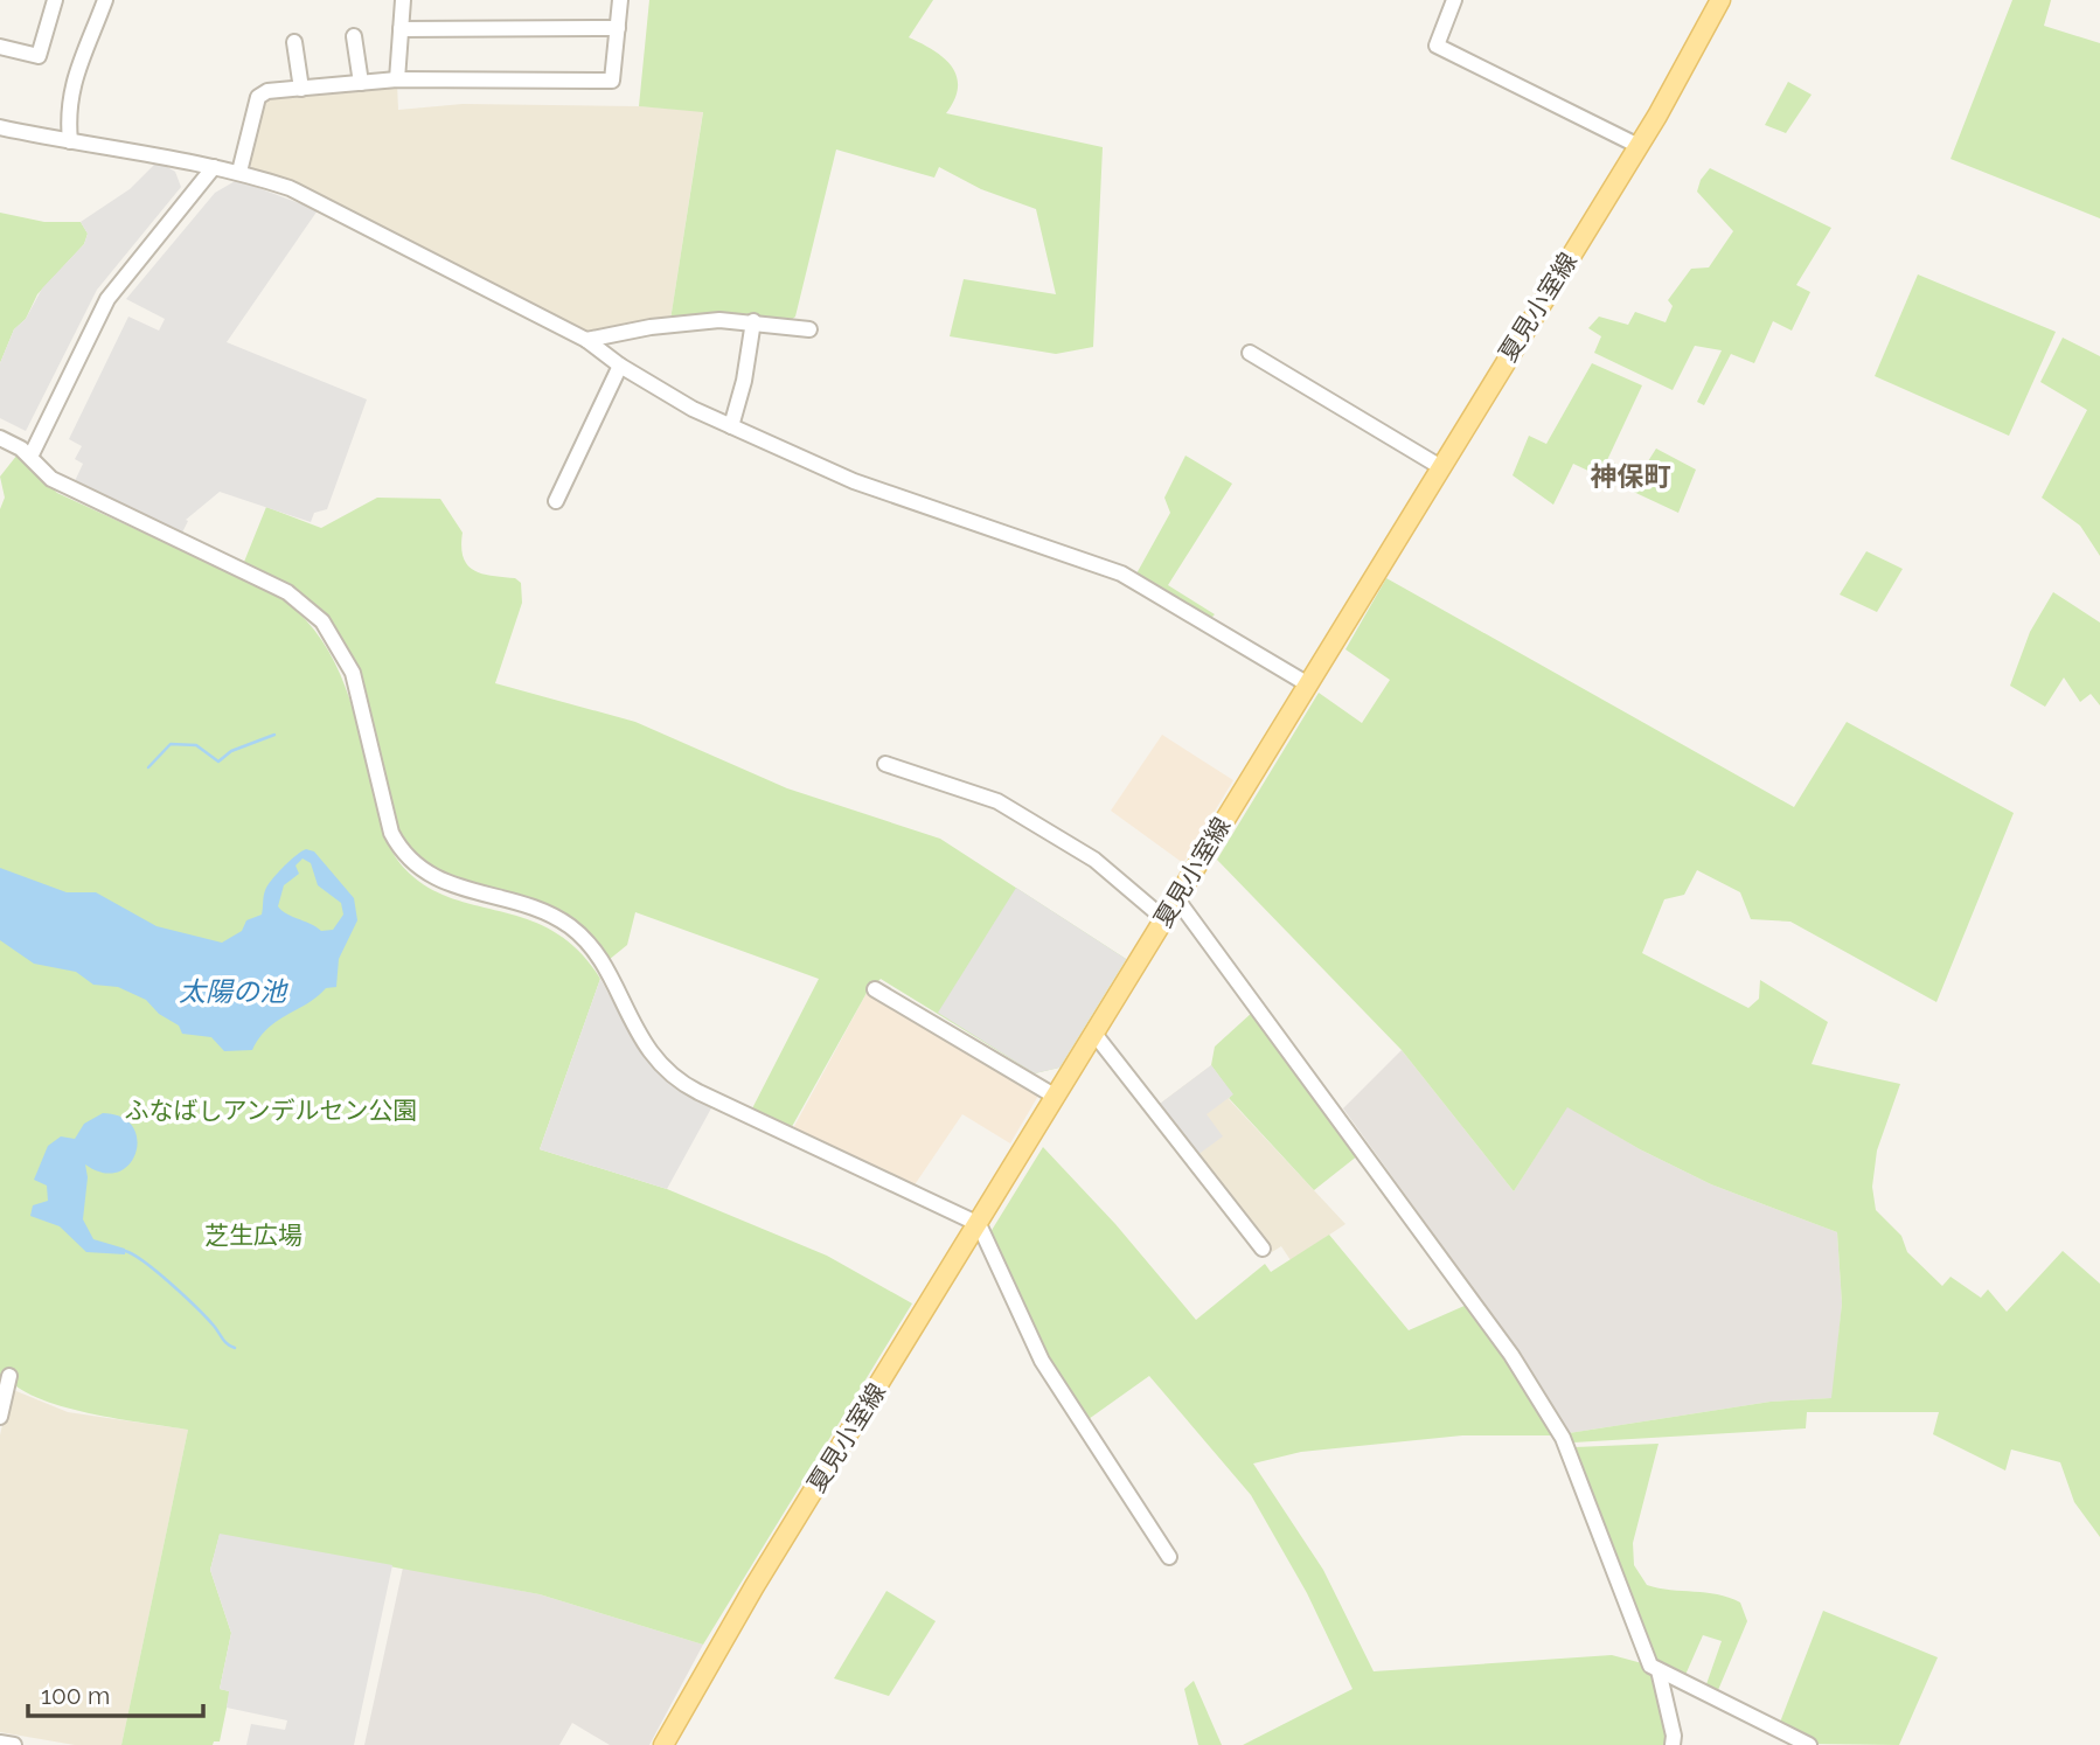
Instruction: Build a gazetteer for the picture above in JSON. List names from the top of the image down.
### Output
{
  "streets": {
    "main road": ["夏見小室線"]
  },
  "districts": ["神保町"],
  "water": ["太陽の池"],
  "parks": ["ふなばしアンデルセン公園", "芝生広場"],
  "scale_bar": "100 m"
}
